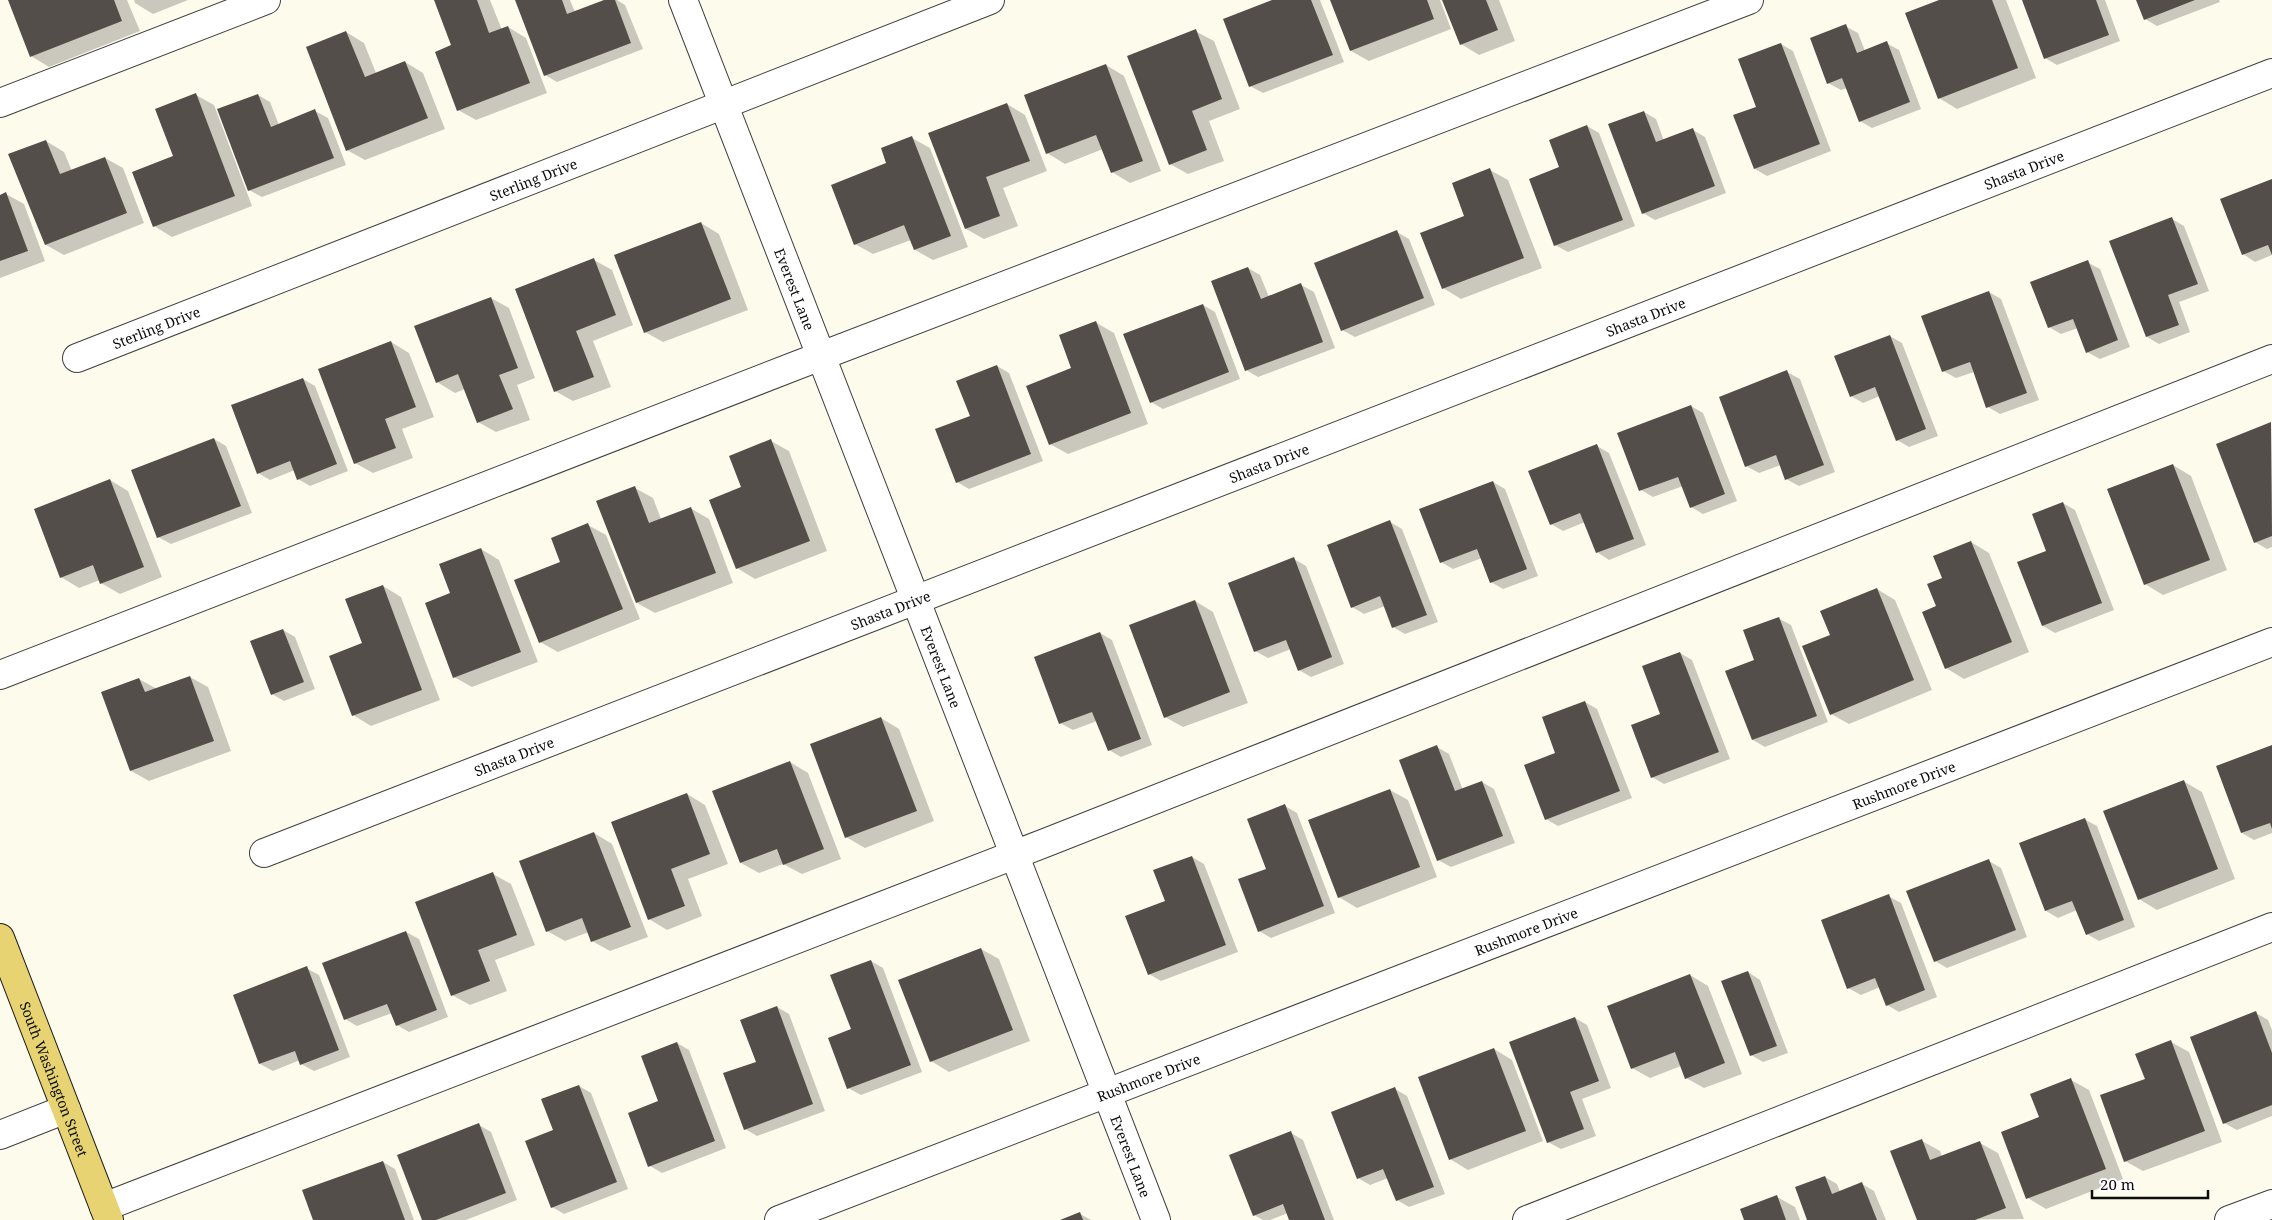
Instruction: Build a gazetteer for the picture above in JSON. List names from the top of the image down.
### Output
{
  "streets": {
    "main road": ["South Washington Street"],
    "street": [
      "Shasta Drive",
      "Sterling Drive",
      "Everest Lane",
      "Rushmore Drive"
    ]
  },
  "crossings": [
    ["Shasta Drive", "Everest Lane"],
    ["Sterling Drive", "Everest Lane"],
    ["Everest Lane", "Rushmore Drive"]
  ],
  "scale_bar": "20 m"
}
